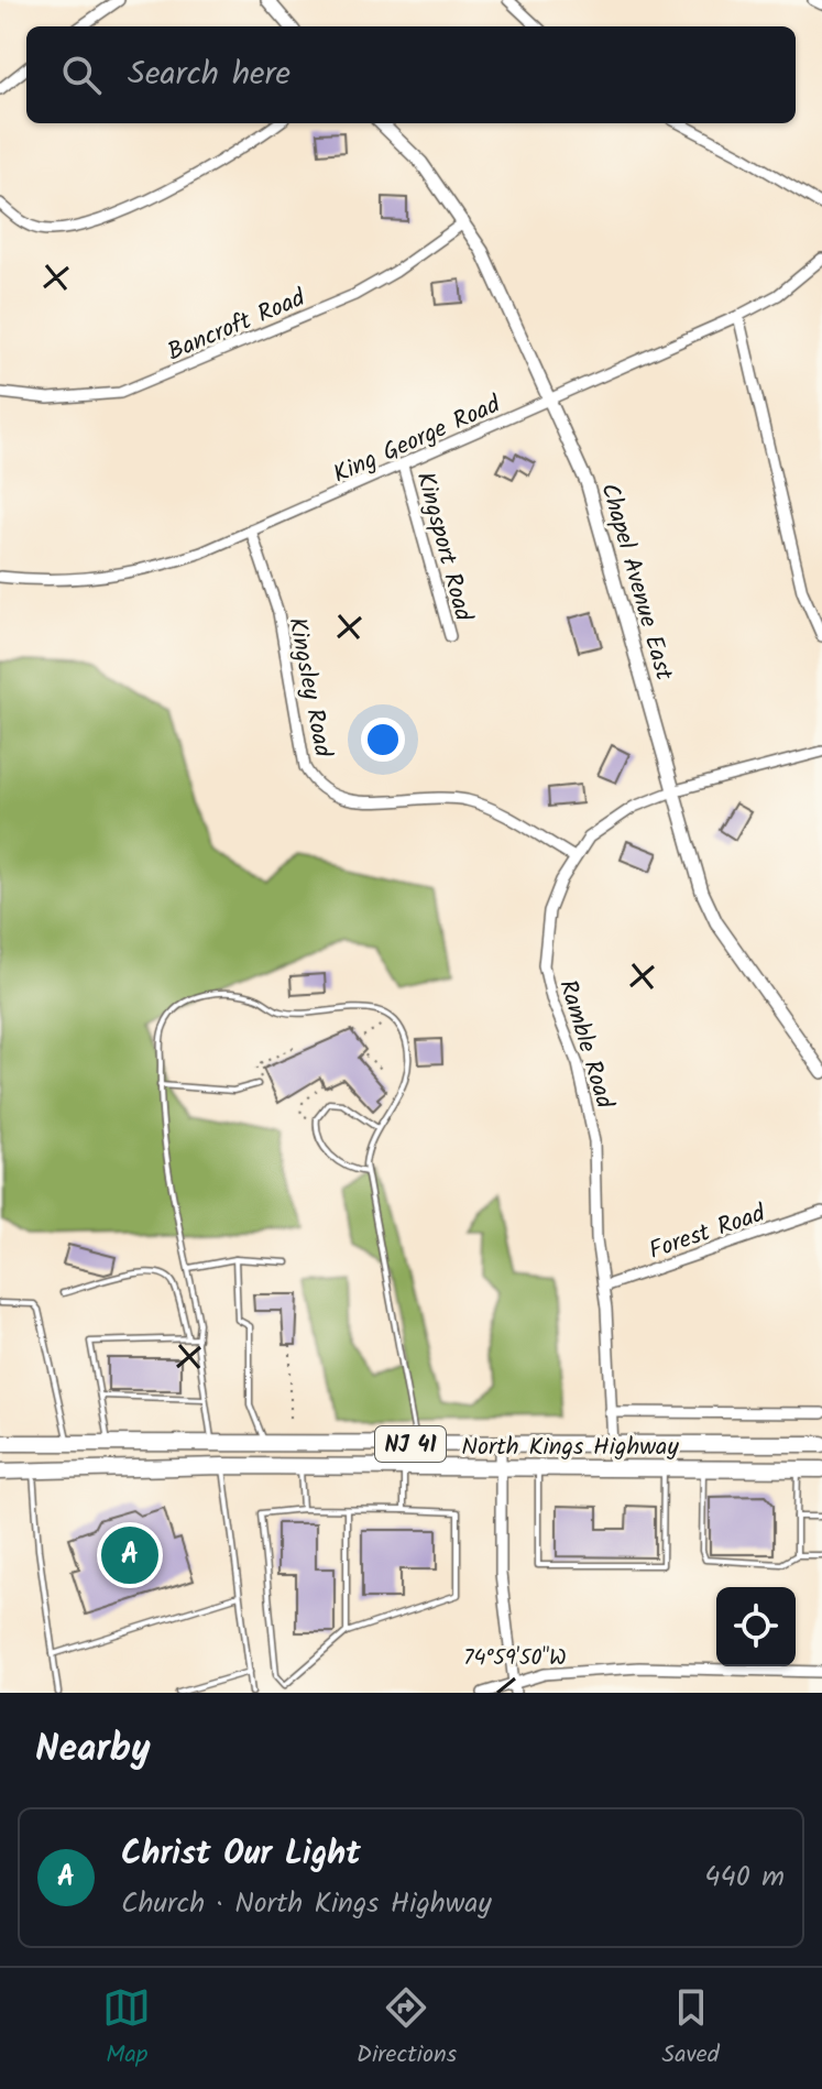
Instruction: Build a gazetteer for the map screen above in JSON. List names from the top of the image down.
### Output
{
  "streets": {
    "main road": ["NJ 41", "North Kings Highway"],
    "street": [
      "Bancroft Road",
      "King George Road",
      "Kingsport Road",
      "Chapel Avenue East",
      "Kingsley Road",
      "Ramble Road",
      "Forest Road"
    ]
  },
  "crossings": [
    ["Bancroft Road", "Chapel Avenue East"],
    ["King George Road", "Kingsport Road"],
    ["King George Road", "Chapel Avenue East"],
    ["King George Road", "Kingsley Road"],
    ["Chapel Avenue East", "Ramble Road"],
    ["Kingsley Road", "Ramble Road"],
    ["Ramble Road", "Forest Road"],
    ["Ramble Road", "North Kings Highway"]
  ],
  "page": {
    "search": "Search here",
    "pins": "A",
    "heading": "Nearby",
    "list": [
      {
        "mark": "A",
        "name": "Christ Our Light",
        "note": "Church · North Kings Highway",
        "value": "440 m"
      }
    ],
    "nav": ["Map", "Directions", "Saved"]
  },
  "coordinates": ["74°59'50\"W"]
}
